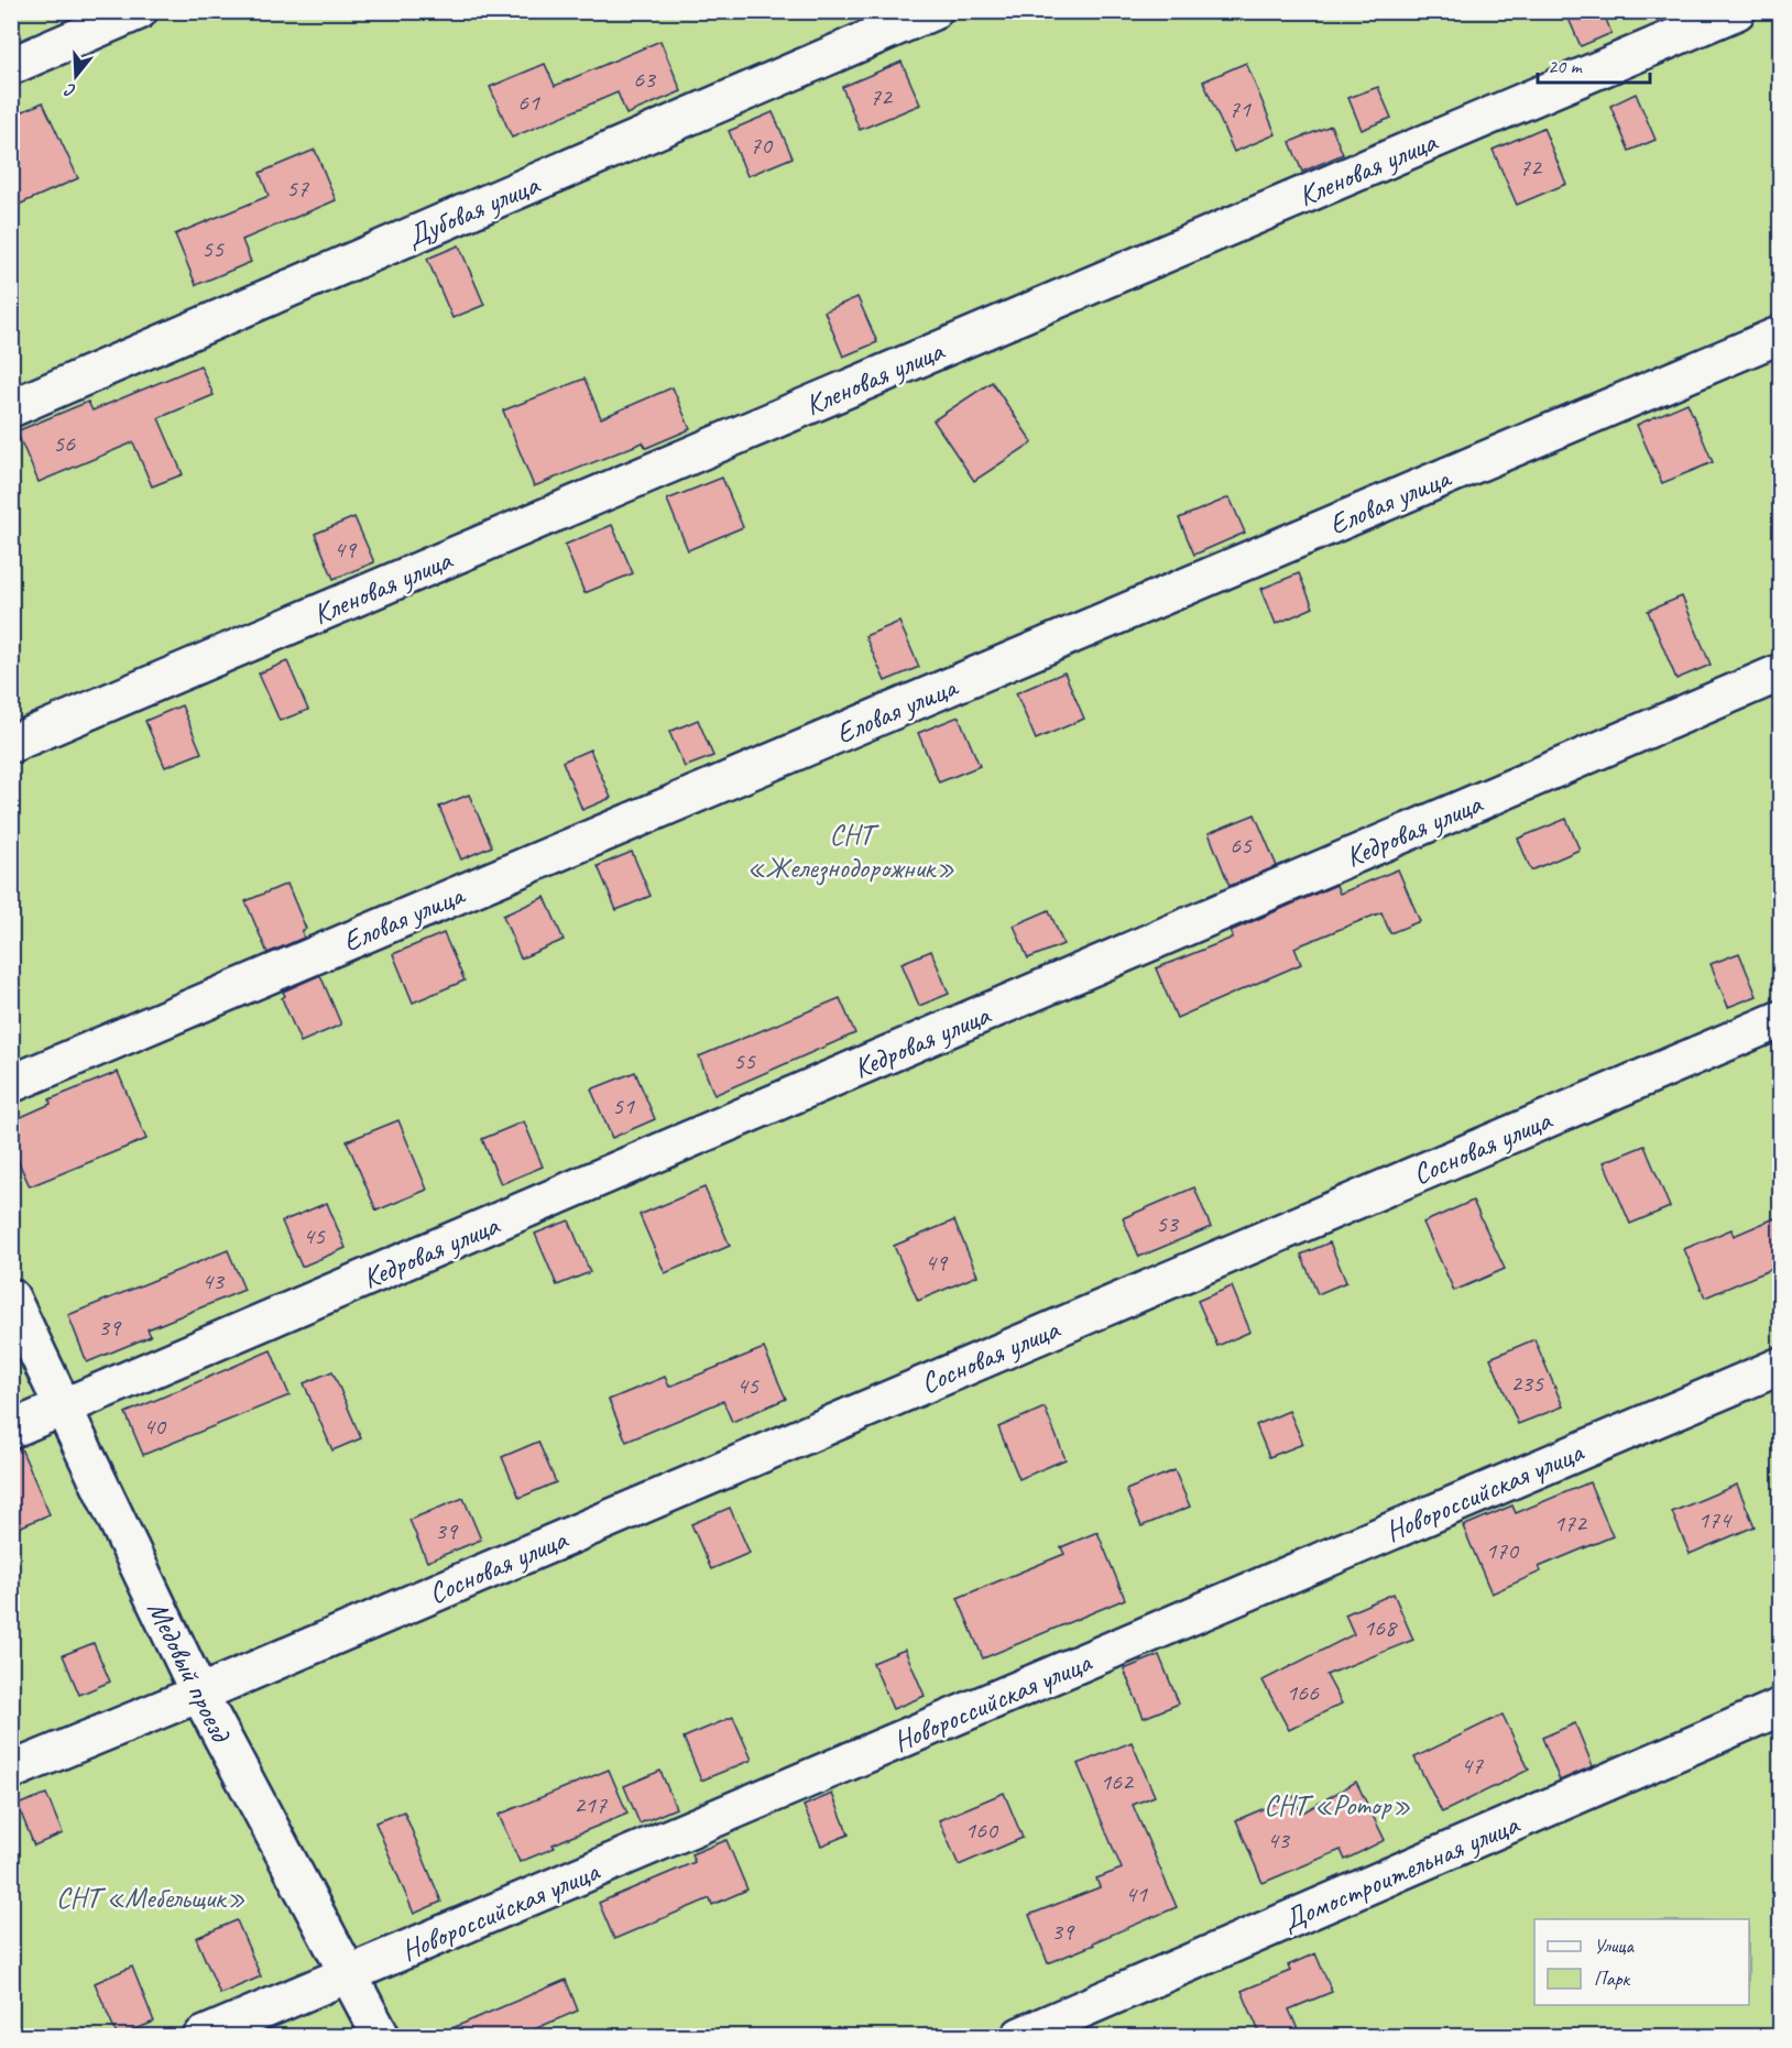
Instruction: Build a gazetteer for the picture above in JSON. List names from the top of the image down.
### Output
{
  "streets": {
    "street": [
      "Кленовая улица",
      "Дубовая улица",
      "Еловая улица",
      "Кедровая улица",
      "Сосновая улица",
      "Новороссийская улица",
      "Медовый проезд",
      "Домостроительная улица"
    ]
  },
  "crossings": [
    ["Кедровая улица", "Медовый проезд"],
    ["Сосновая улица", "Медовый проезд"],
    ["Новороссийская улица", "Медовый проезд"]
  ],
  "parks": ["СНТ «Железнодорожник»", "СНТ «Ротор»", "СНТ «Мебельщик»"],
  "house_numbers": [
    "63",
    "72",
    "61",
    "71",
    "70",
    "72",
    "57",
    "55",
    "56",
    "49",
    "65",
    "55",
    "51",
    "53",
    "45",
    "49",
    "43",
    "39",
    "235",
    "45",
    "40",
    "174",
    "172",
    "39",
    "170",
    "168",
    "166",
    "47",
    "162",
    "217",
    "160",
    "43",
    "41",
    "39"
  ],
  "legend": ["Улица", "Парк"],
  "scale_bar": "20 m",
  "north": "bottom"
}
